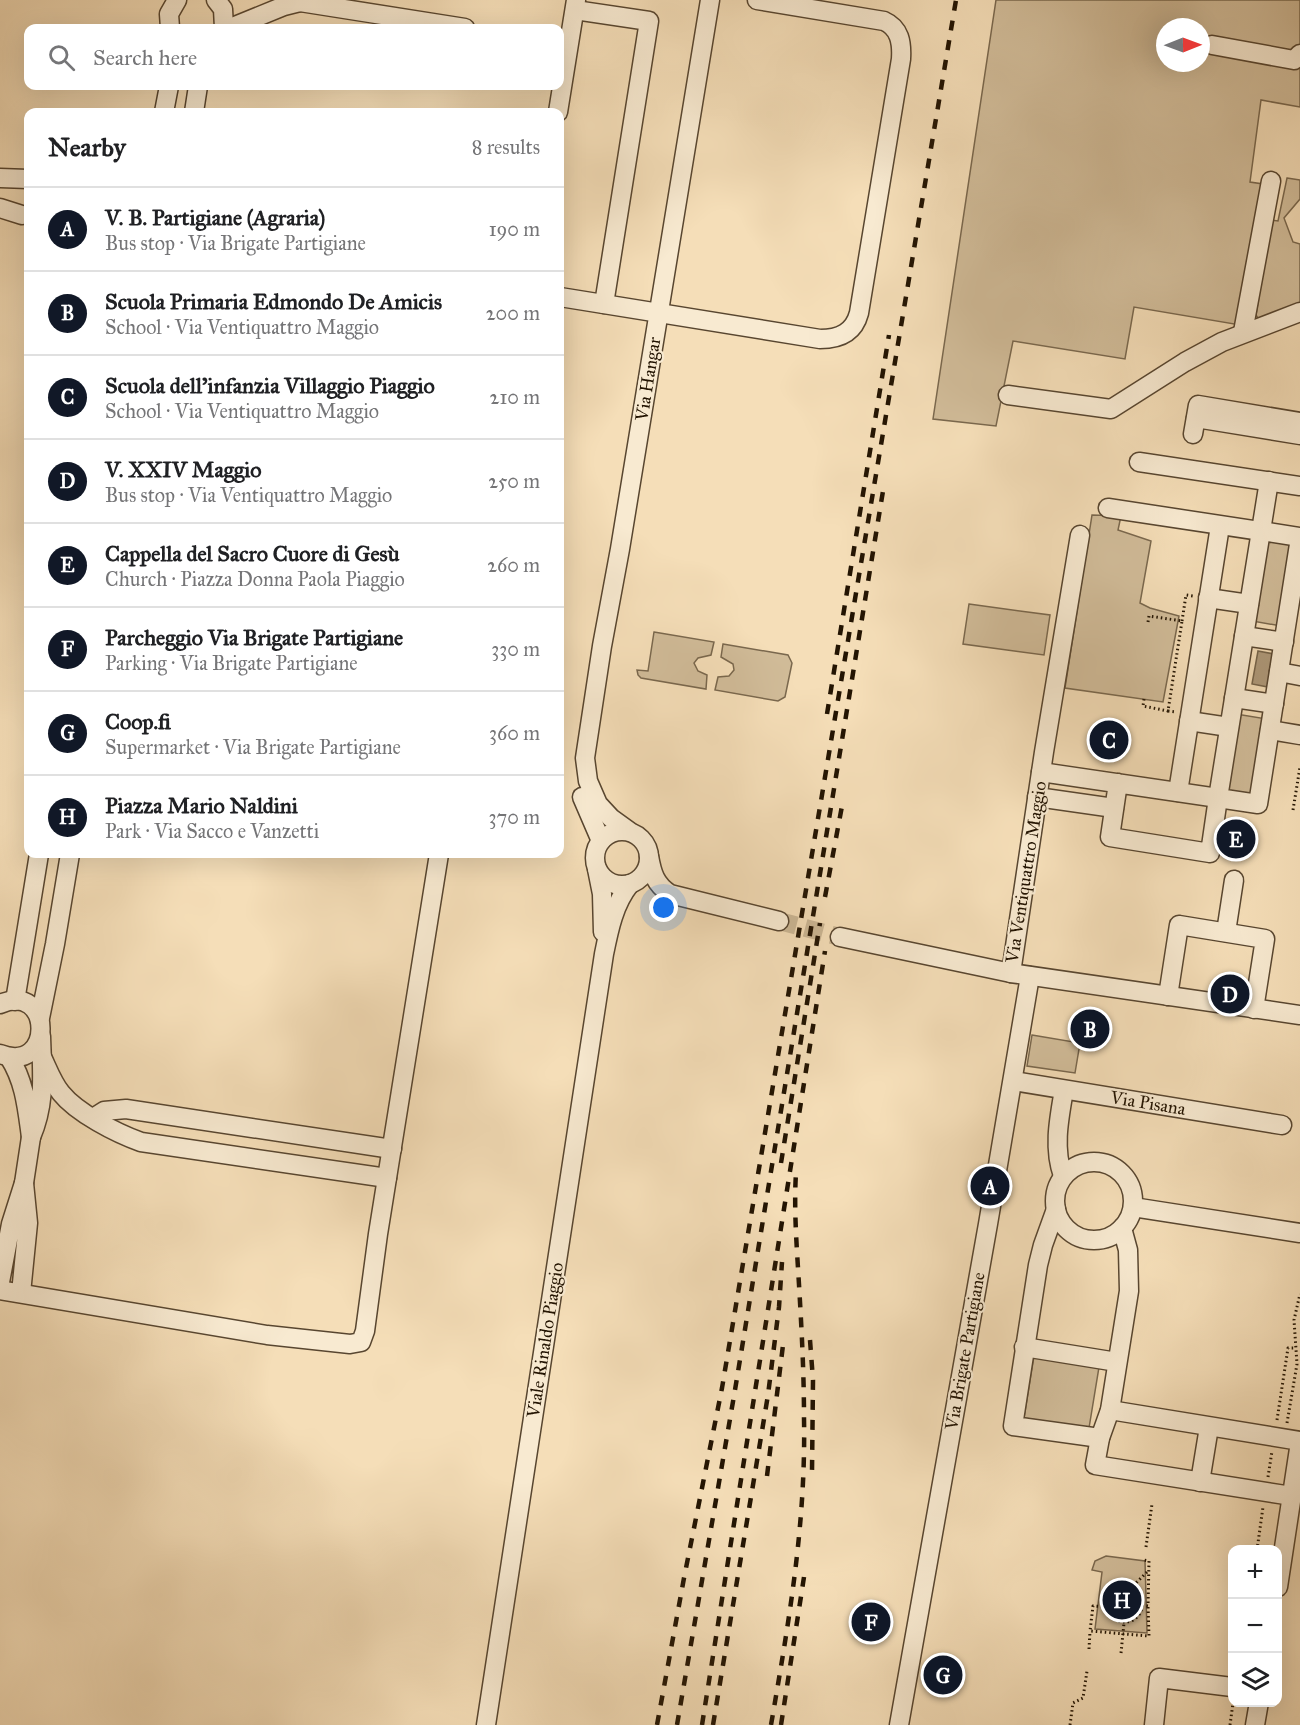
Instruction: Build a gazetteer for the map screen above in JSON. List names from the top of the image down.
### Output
{
  "streets": {
    "street": [
      "Via Hangar",
      "Via Ventiquattro Maggio",
      "Via Pisana",
      "Viale Rinaldo Piaggio",
      "Via Brigate Partigiane"
    ]
  },
  "crossings": [
    ["Via Hangar", "Viale Rinaldo Piaggio"],
    ["Via Ventiquattro Maggio", "Via Brigate Partigiane"],
    ["Via Pisana", "Via Brigate Partigiane"]
  ],
  "north": "right",
  "page": {
    "search": "Search here",
    "heading": ["Nearby", "8 results"],
    "list": [
      {
        "mark": "A",
        "name": "V. B. Partigiane (Agraria)",
        "note": "Bus stop · Via Brigate Partigiane",
        "value": "190 m"
      },
      {
        "mark": "B",
        "name": "Scuola Primaria Edmondo De Amicis",
        "note": "School · Via Ventiquattro Maggio",
        "value": "200 m"
      },
      {
        "mark": "C",
        "name": "Scuola dell'infanzia Villaggio Piaggio",
        "note": "School · Via Ventiquattro Maggio",
        "value": "210 m"
      },
      {
        "mark": "D",
        "name": "V. XXIV Maggio",
        "note": "Bus stop · Via Ventiquattro Maggio",
        "value": "250 m"
      },
      {
        "mark": "E",
        "name": "Cappella del Sacro Cuore di Gesù",
        "note": "Church · Piazza Donna Paola Piaggio",
        "value": "260 m"
      },
      {
        "mark": "F",
        "name": "Parcheggio Via Brigate Partigiane",
        "note": "Parking · Via Brigate Partigiane",
        "value": "330 m"
      },
      {
        "mark": "G",
        "name": "Coop.fi",
        "note": "Supermarket · Via Brigate Partigiane",
        "value": "360 m"
      },
      {
        "mark": "H",
        "name": "Piazza Mario Naldini",
        "note": "Park · Via Sacco e Vanzetti",
        "value": "370 m"
      }
    ],
    "pins": [
      "C",
      "E",
      "D",
      "B",
      "A",
      "H",
      "F",
      "G"
    ],
    "map_buttons": ["+", "−"]
  }
}
